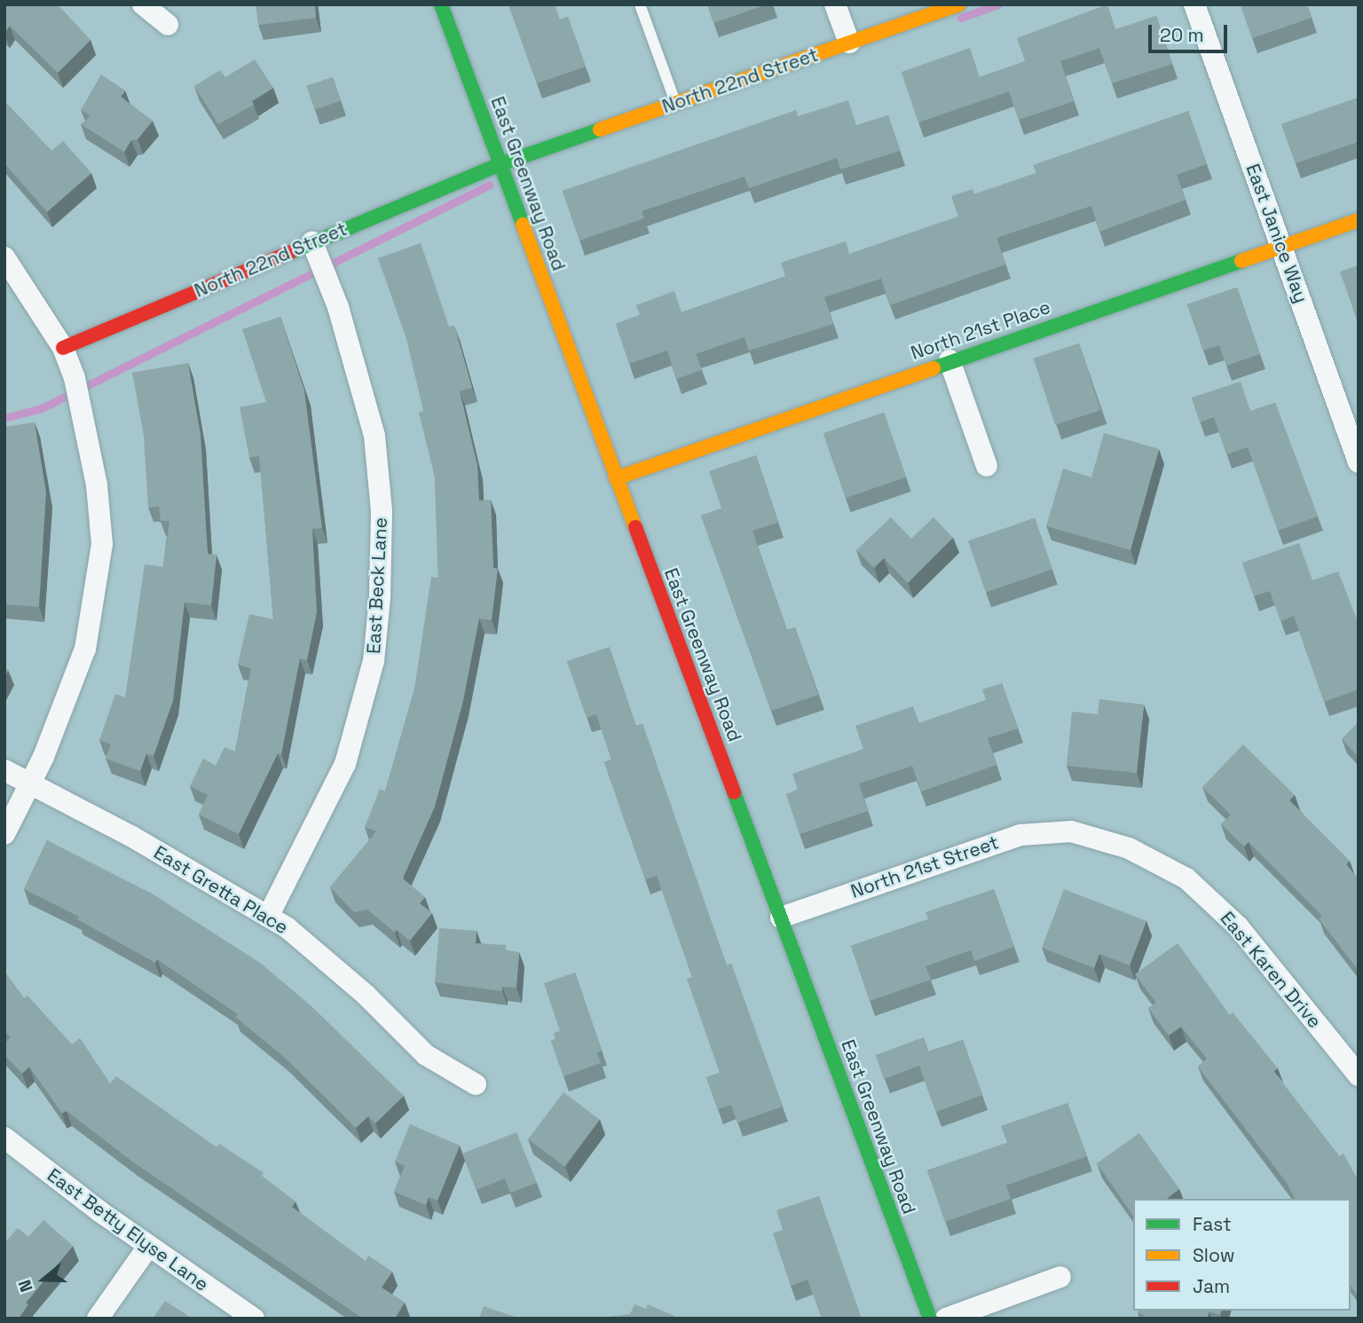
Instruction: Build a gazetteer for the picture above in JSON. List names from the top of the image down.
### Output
{
  "streets": {
    "street": [
      "North 22nd Street",
      "East Greenway Road",
      "East Janice Way",
      "North 21st Place",
      "East Beck Lane",
      "North 21st Street",
      "East Gretta Place",
      "East Karen Drive",
      "East Betty Elyse Lane"
    ]
  },
  "crossings": [
    ["North 22nd Street", "East Greenway Road"],
    ["North 22nd Street", "East Beck Lane"],
    ["East Greenway Road", "North 21st Place"],
    ["East Greenway Road", "North 21st Street"],
    ["East Janice Way", "North 21st Place"],
    ["East Beck Lane", "East Gretta Place"],
    ["North 21st Street", "East Karen Drive"]
  ],
  "legend": ["Fast", "Slow", "Jam"],
  "scale_bar": "20 m",
  "north": "left"
}
